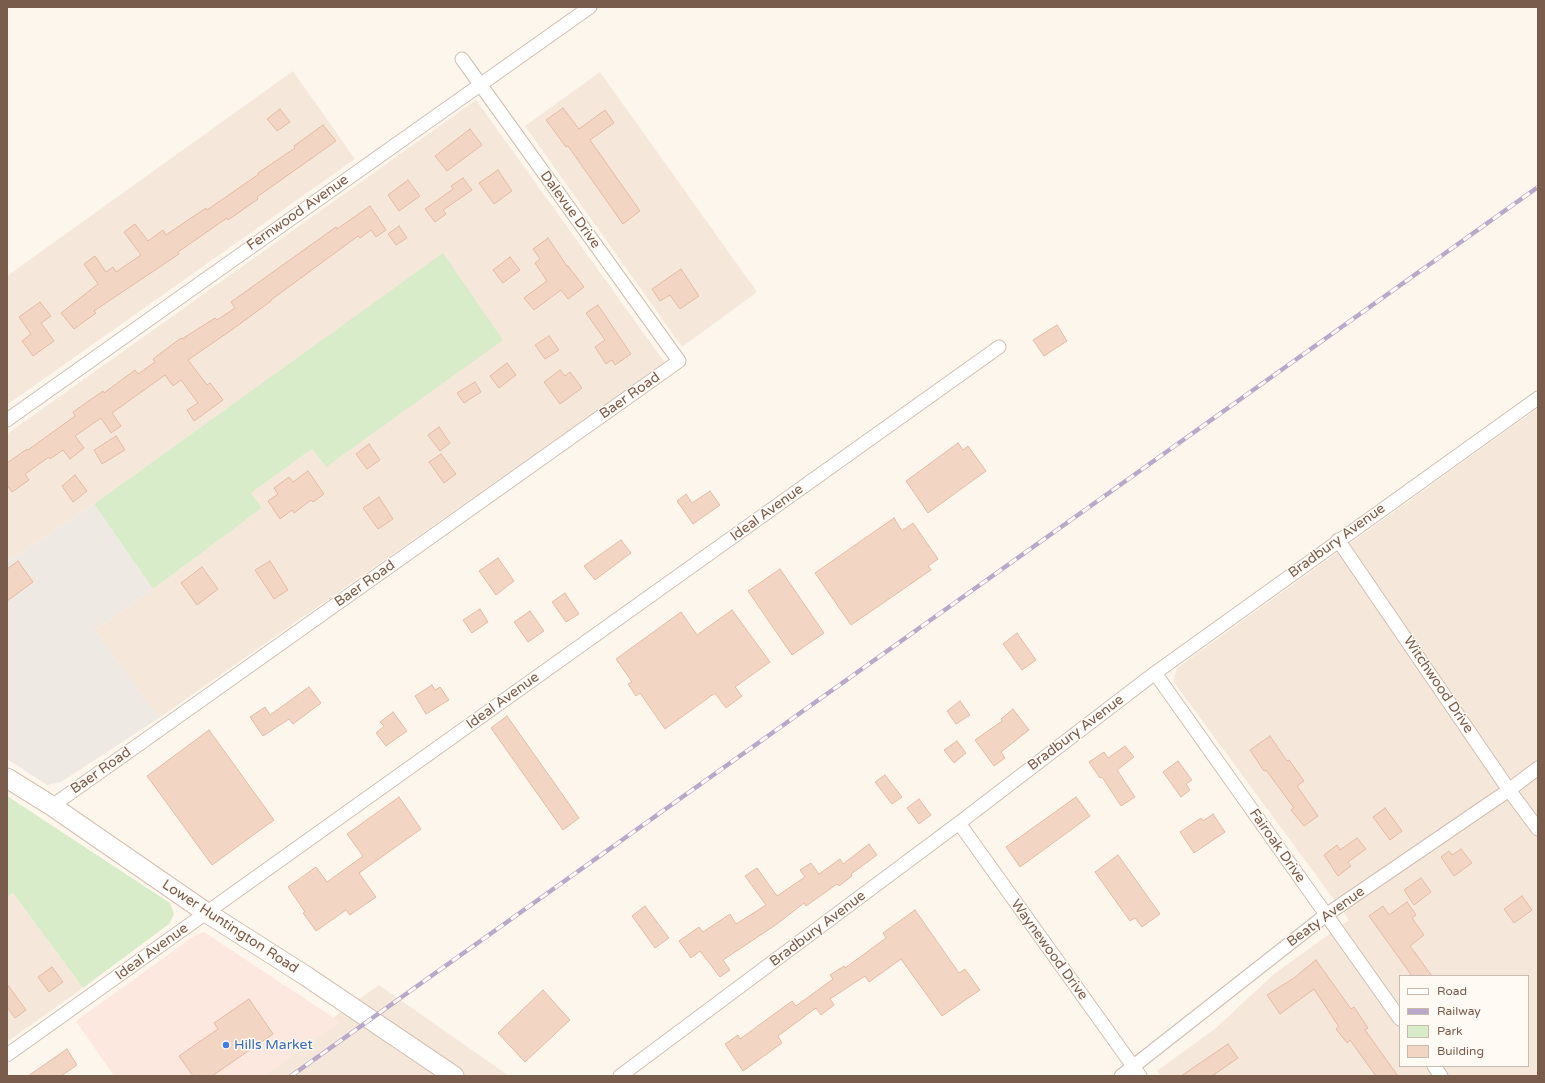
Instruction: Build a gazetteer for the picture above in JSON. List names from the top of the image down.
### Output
{
  "streets": {
    "main road": ["Lower Huntington Road"],
    "street": [
      "Dalevue Drive",
      "Fernwood Avenue",
      "Baer Road",
      "Ideal Avenue",
      "Bradbury Avenue",
      "Witchwood Drive",
      "Fairoak Drive",
      "Beaty Avenue",
      "Waynewood Drive"
    ]
  },
  "crossings": [
    ["Dalevue Drive", "Fernwood Avenue"],
    ["Dalevue Drive", "Baer Road"],
    ["Baer Road", "Lower Huntington Road"],
    ["Ideal Avenue", "Lower Huntington Road"],
    ["Bradbury Avenue", "Witchwood Drive"],
    ["Bradbury Avenue", "Fairoak Drive"],
    ["Bradbury Avenue", "Waynewood Drive"],
    ["Witchwood Drive", "Beaty Avenue"],
    ["Fairoak Drive", "Beaty Avenue"],
    ["Beaty Avenue", "Waynewood Drive"]
  ],
  "places": ["Hills Market"],
  "legend": [
    "Road",
    "Railway",
    "Park",
    "Building"
  ]
}
